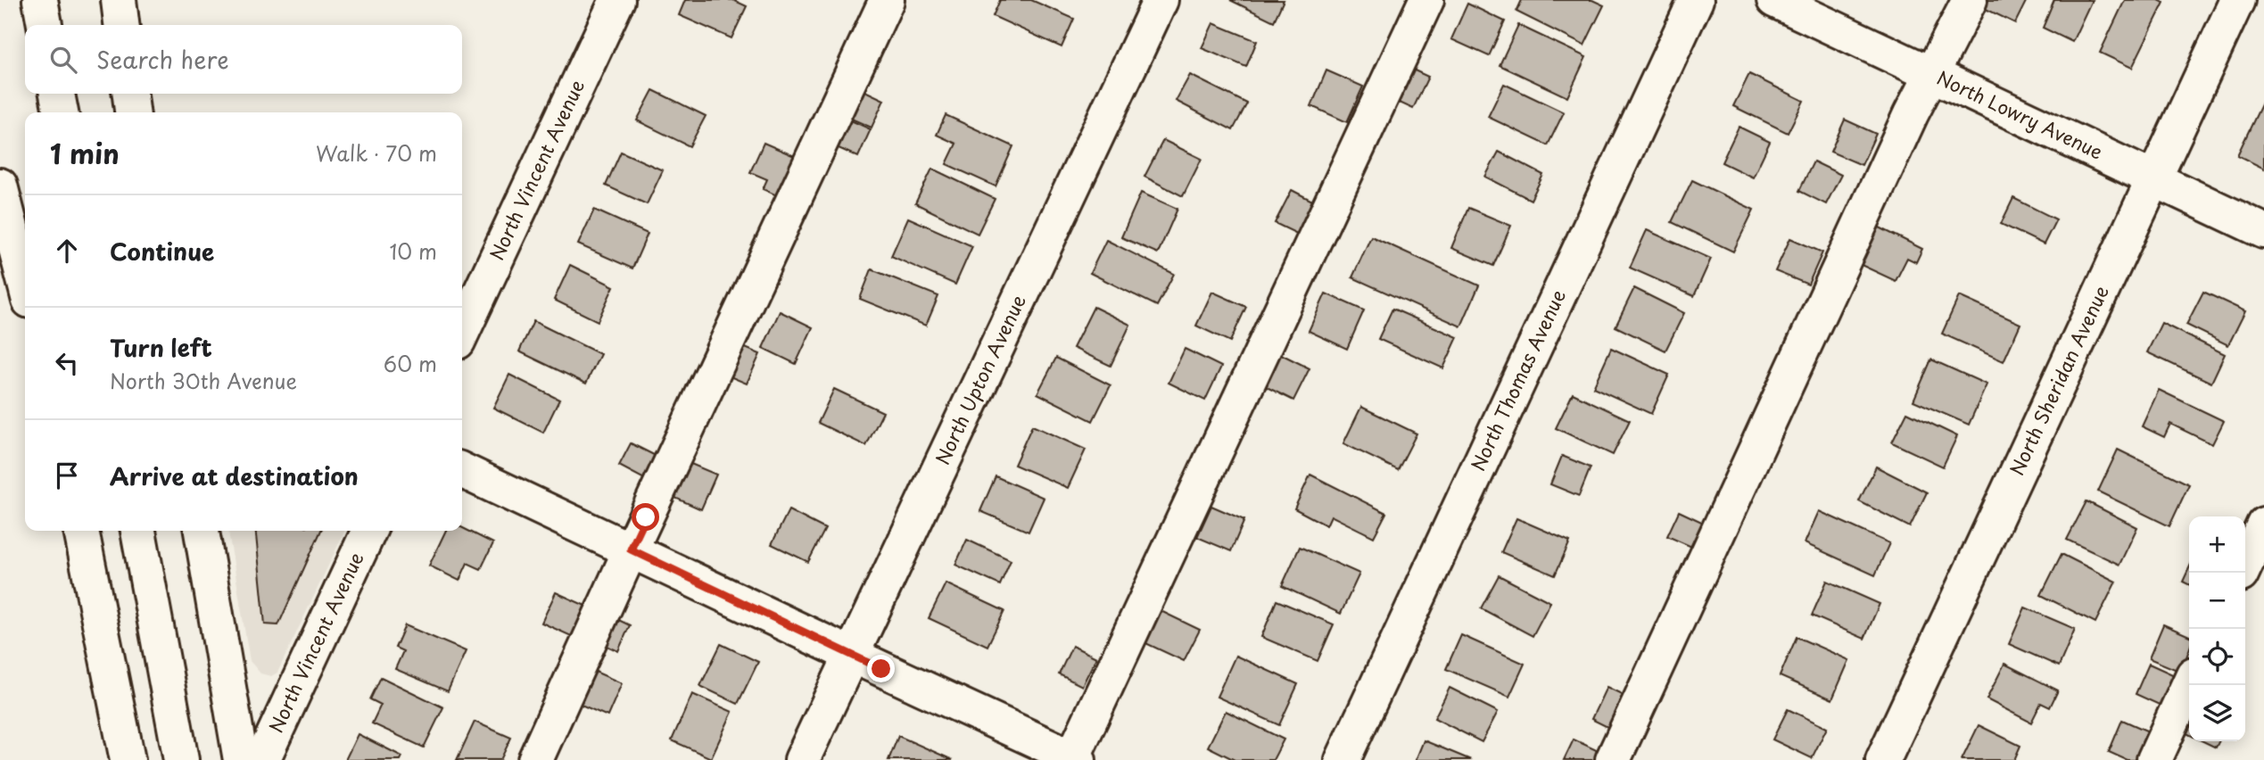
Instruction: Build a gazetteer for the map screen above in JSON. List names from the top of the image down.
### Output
{
  "streets": {
    "street": [
      "North Lowry Avenue",
      "North Vincent Avenue",
      "North Upton Avenue",
      "North Thomas Avenue",
      "North Sheridan Avenue"
    ]
  },
  "crossings": [
    ["North Lowry Avenue", "North Sheridan Avenue"]
  ],
  "page": {
    "search": "Search here",
    "heading": ["1 min", "Walk · 70 m"],
    "list": [
      ["Continue", "10 m"],
      ["Turn left", "North 30th Avenue", "60 m"],
      "Arrive at destination"
    ],
    "map_buttons": ["+", "−"]
  }
}
